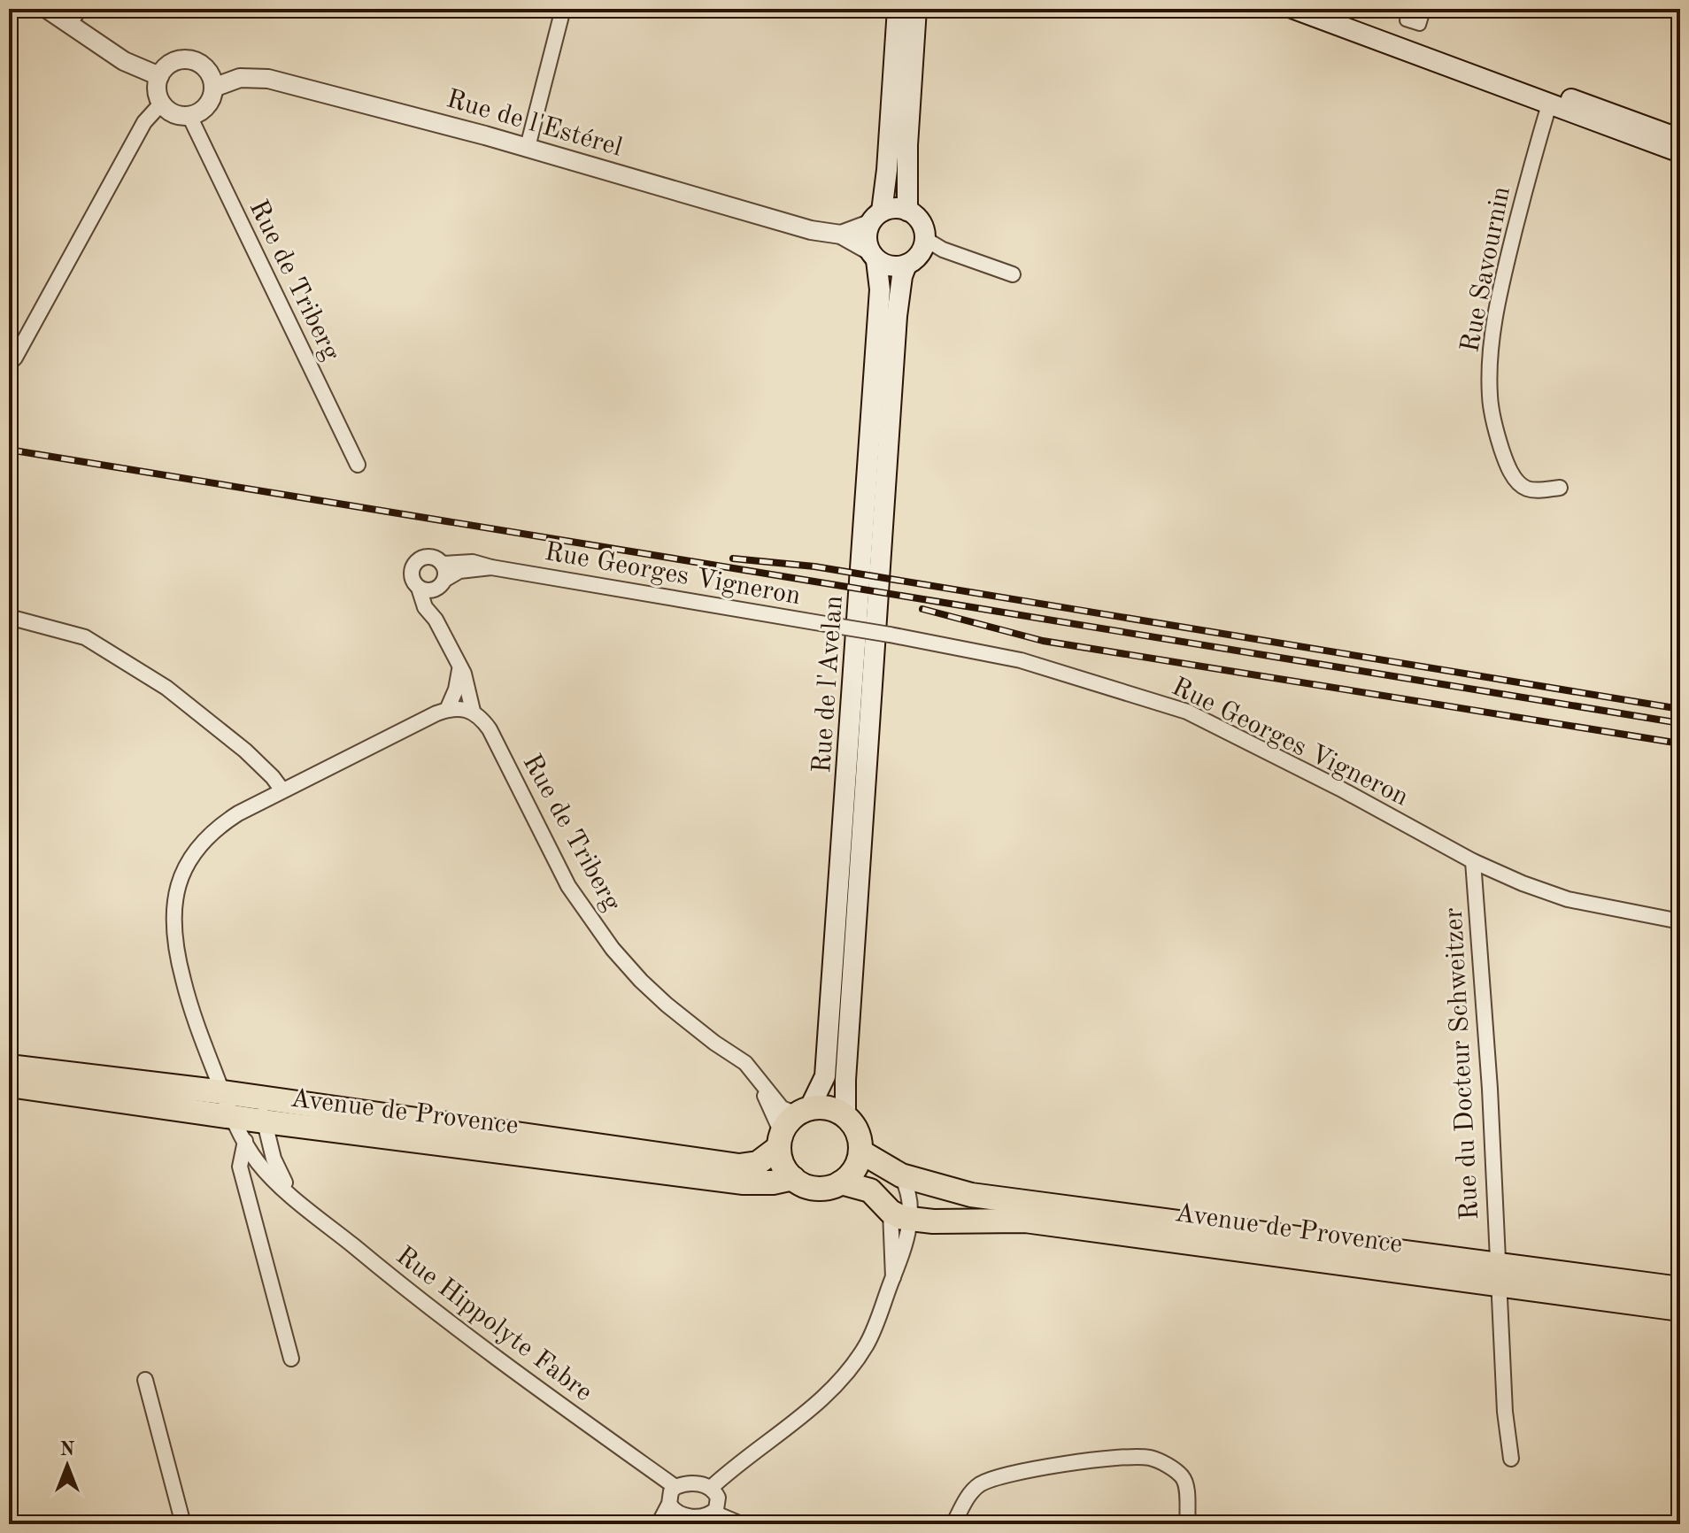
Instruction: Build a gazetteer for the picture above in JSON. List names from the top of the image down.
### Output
{
  "streets": {
    "main road": ["Rue de l'Avelan", "Avenue de Provence"],
    "street": [
      "Rue de l'Estérel",
      "Rue Savournin",
      "Rue de Triberg",
      "Rue Georges Vigneron",
      "Rue du Docteur Schweitzer",
      "Rue Hippolyte Fabre"
    ]
  },
  "crossings": [
    ["Rue de l'Estérel", "Rue de Triberg"],
    ["Rue de l'Estérel", "Rue de l'Avelan"],
    ["Rue de Triberg", "Rue Georges Vigneron"],
    ["Rue de Triberg", "Rue de l'Avelan"],
    ["Rue de Triberg", "Avenue de Provence"],
    ["Rue Georges Vigneron", "Rue du Docteur Schweitzer"],
    ["Rue de l'Avelan", "Avenue de Provence"],
    ["Rue du Docteur Schweitzer", "Avenue de Provence"],
    ["Avenue de Provence", "Rue Hippolyte Fabre"]
  ],
  "north": "top"
}
